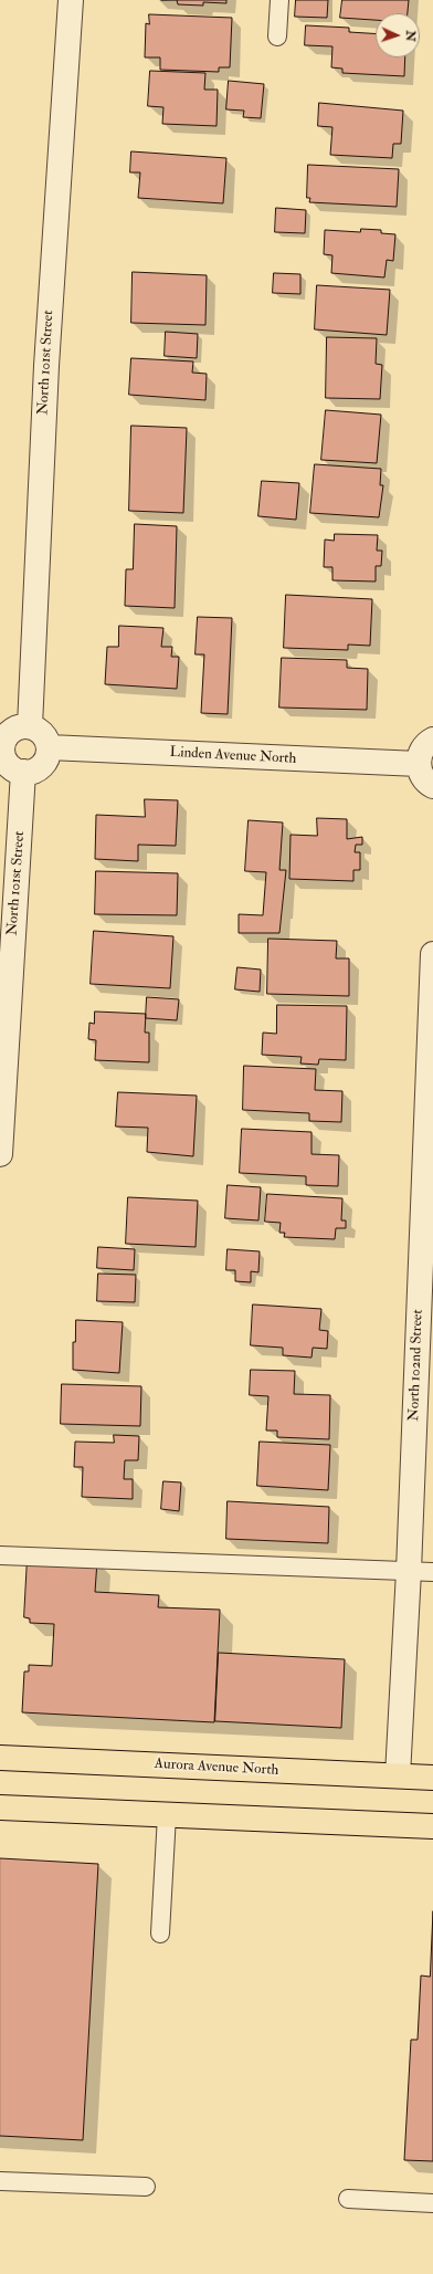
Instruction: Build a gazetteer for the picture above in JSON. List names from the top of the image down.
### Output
{
  "streets": {
    "highway": ["Aurora Avenue North"],
    "street": ["North 101st Street", "Linden Avenue North", "North 102nd Street"]
  },
  "crossings": [
    ["North 101st Street", "Linden Avenue North"],
    ["North 102nd Street", "Aurora Avenue North"]
  ],
  "north": "right"
}
